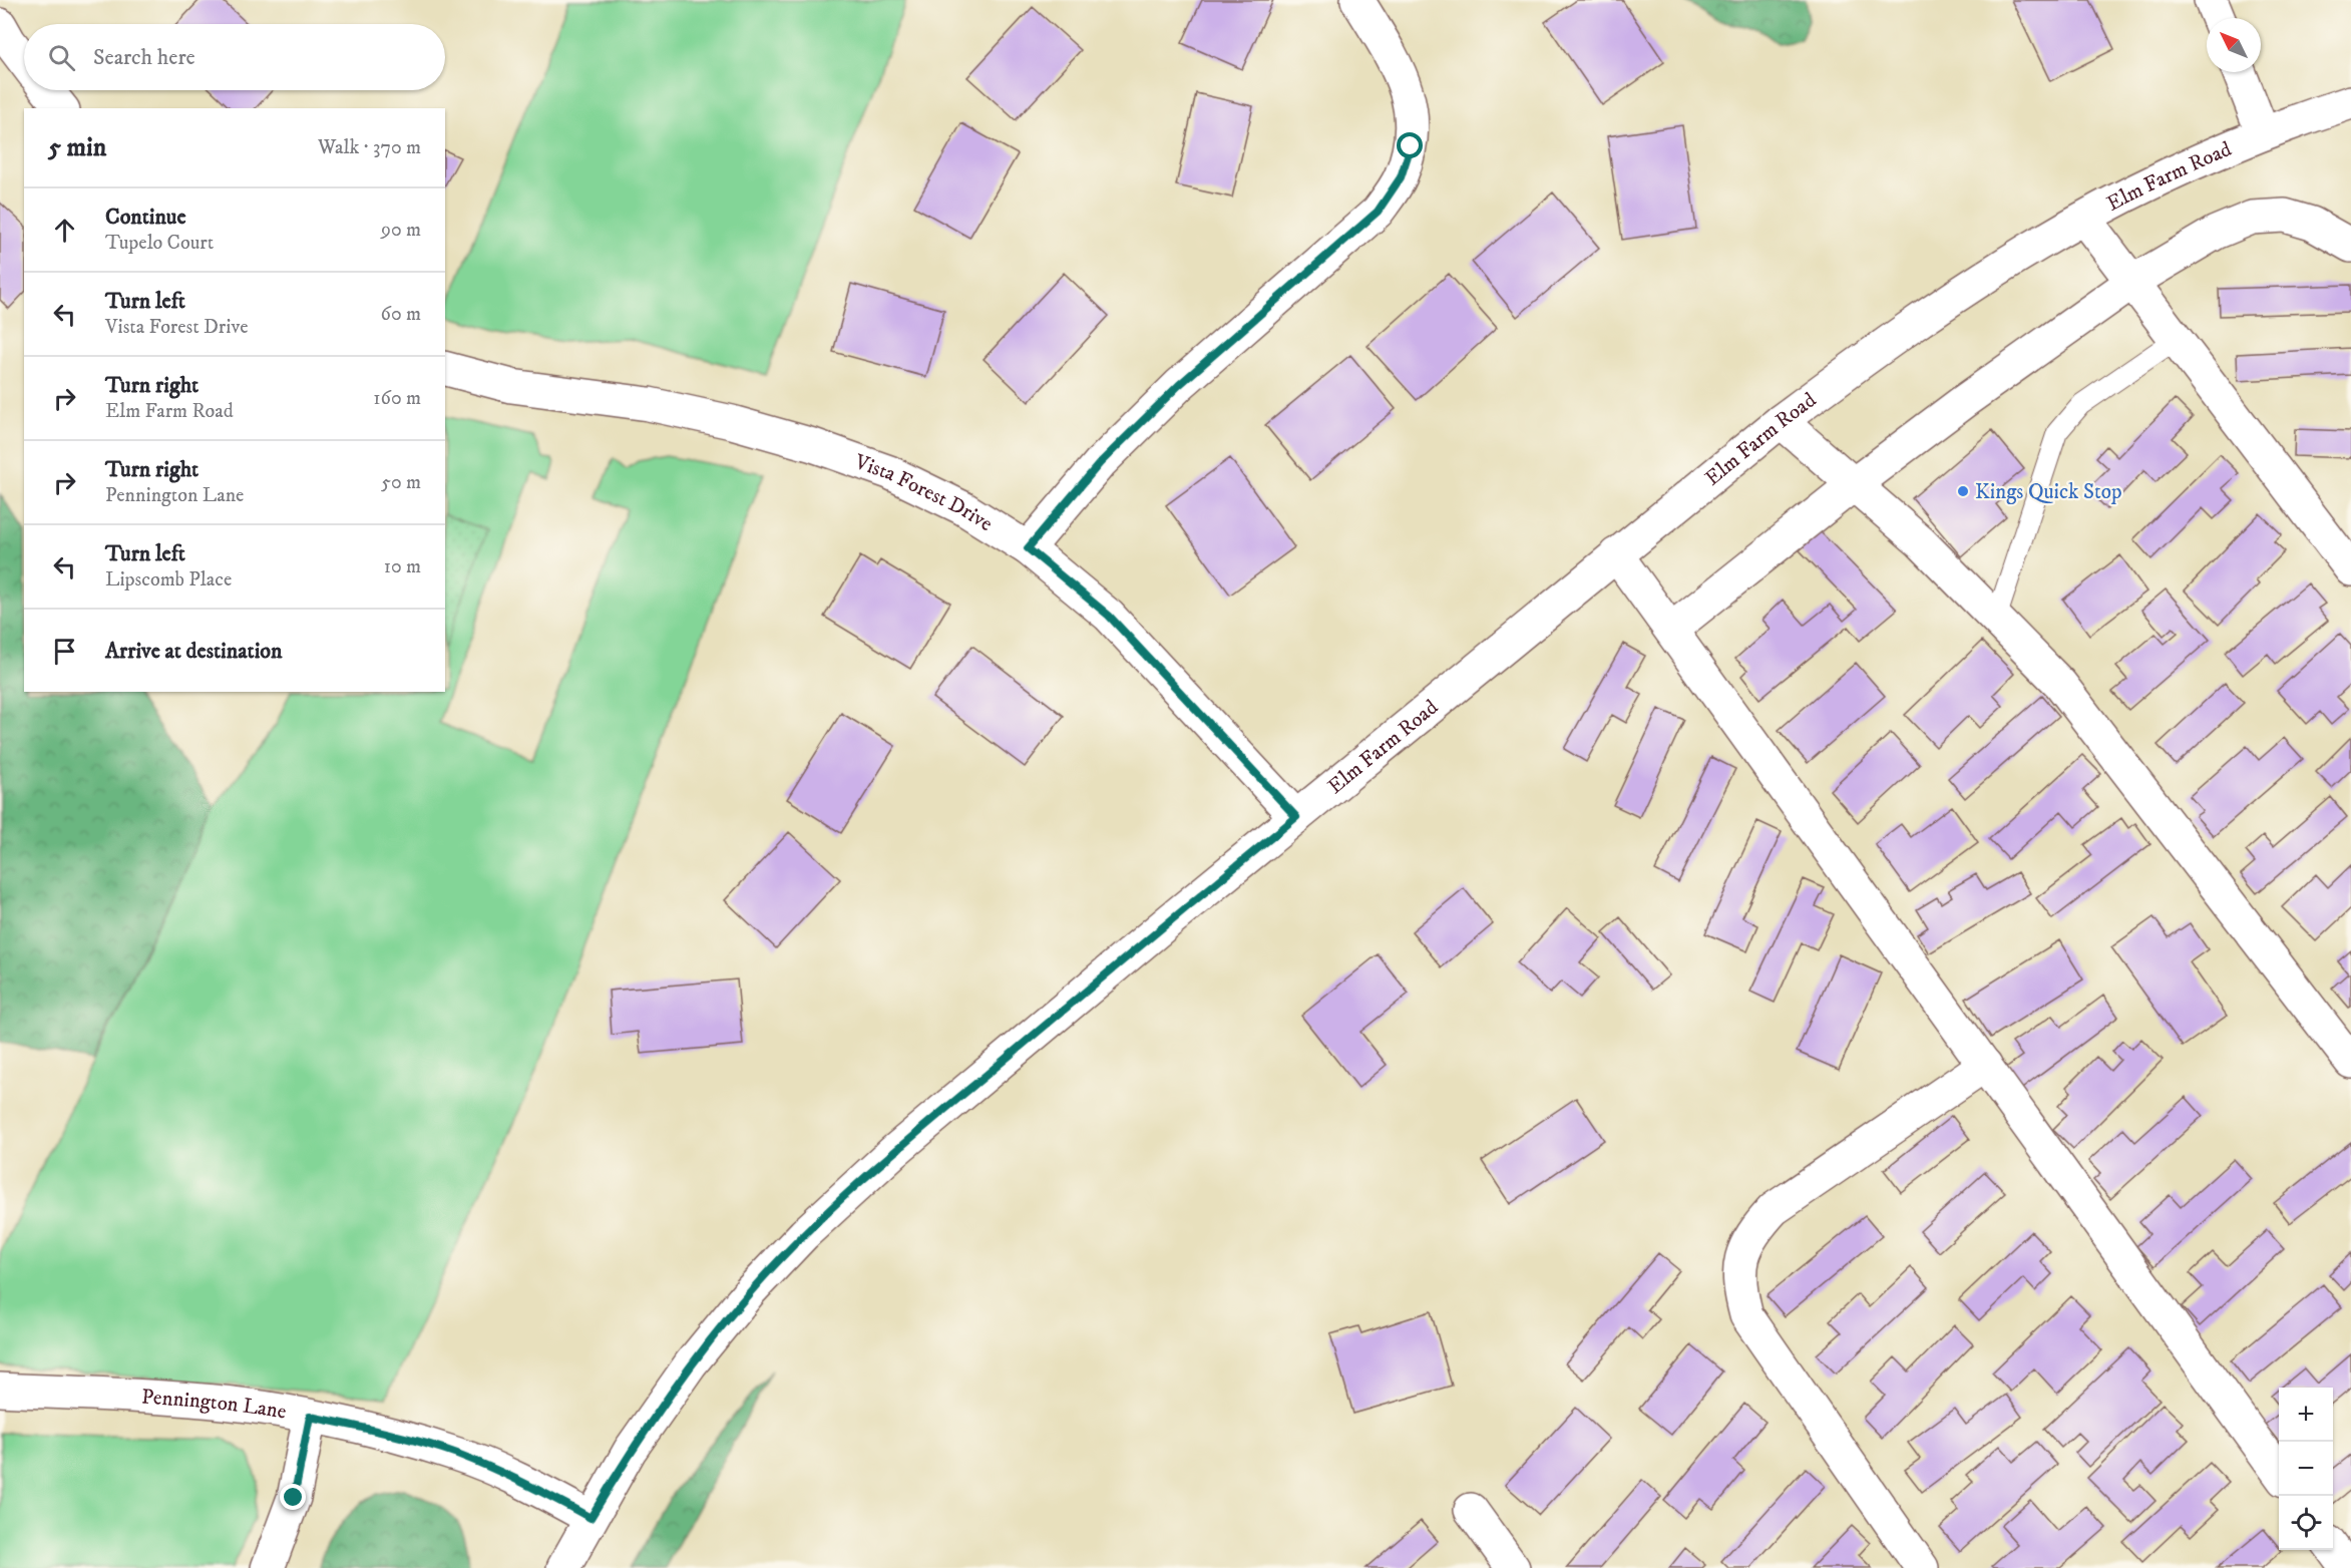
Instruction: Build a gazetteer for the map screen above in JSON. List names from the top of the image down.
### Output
{
  "streets": {
    "street": ["Elm Farm Road", "Vista Forest Drive", "Pennington Lane"]
  },
  "crossings": [
    ["Elm Farm Road", "Vista Forest Drive"],
    ["Elm Farm Road", "Pennington Lane"]
  ],
  "places": ["Kings Quick Stop"],
  "north": "top left",
  "page": {
    "search": "Search here",
    "heading": ["5 min", "Walk · 370 m"],
    "list": [
      ["Continue", "Tupelo Court", "90 m"],
      ["Turn left", "Vista Forest Drive", "60 m"],
      ["Turn right", "Elm Farm Road", "160 m"],
      ["Turn right", "Pennington Lane", "50 m"],
      ["Turn left", "Lipscomb Place", "10 m"],
      "Arrive at destination"
    ],
    "map_buttons": ["+", "−"]
  }
}
